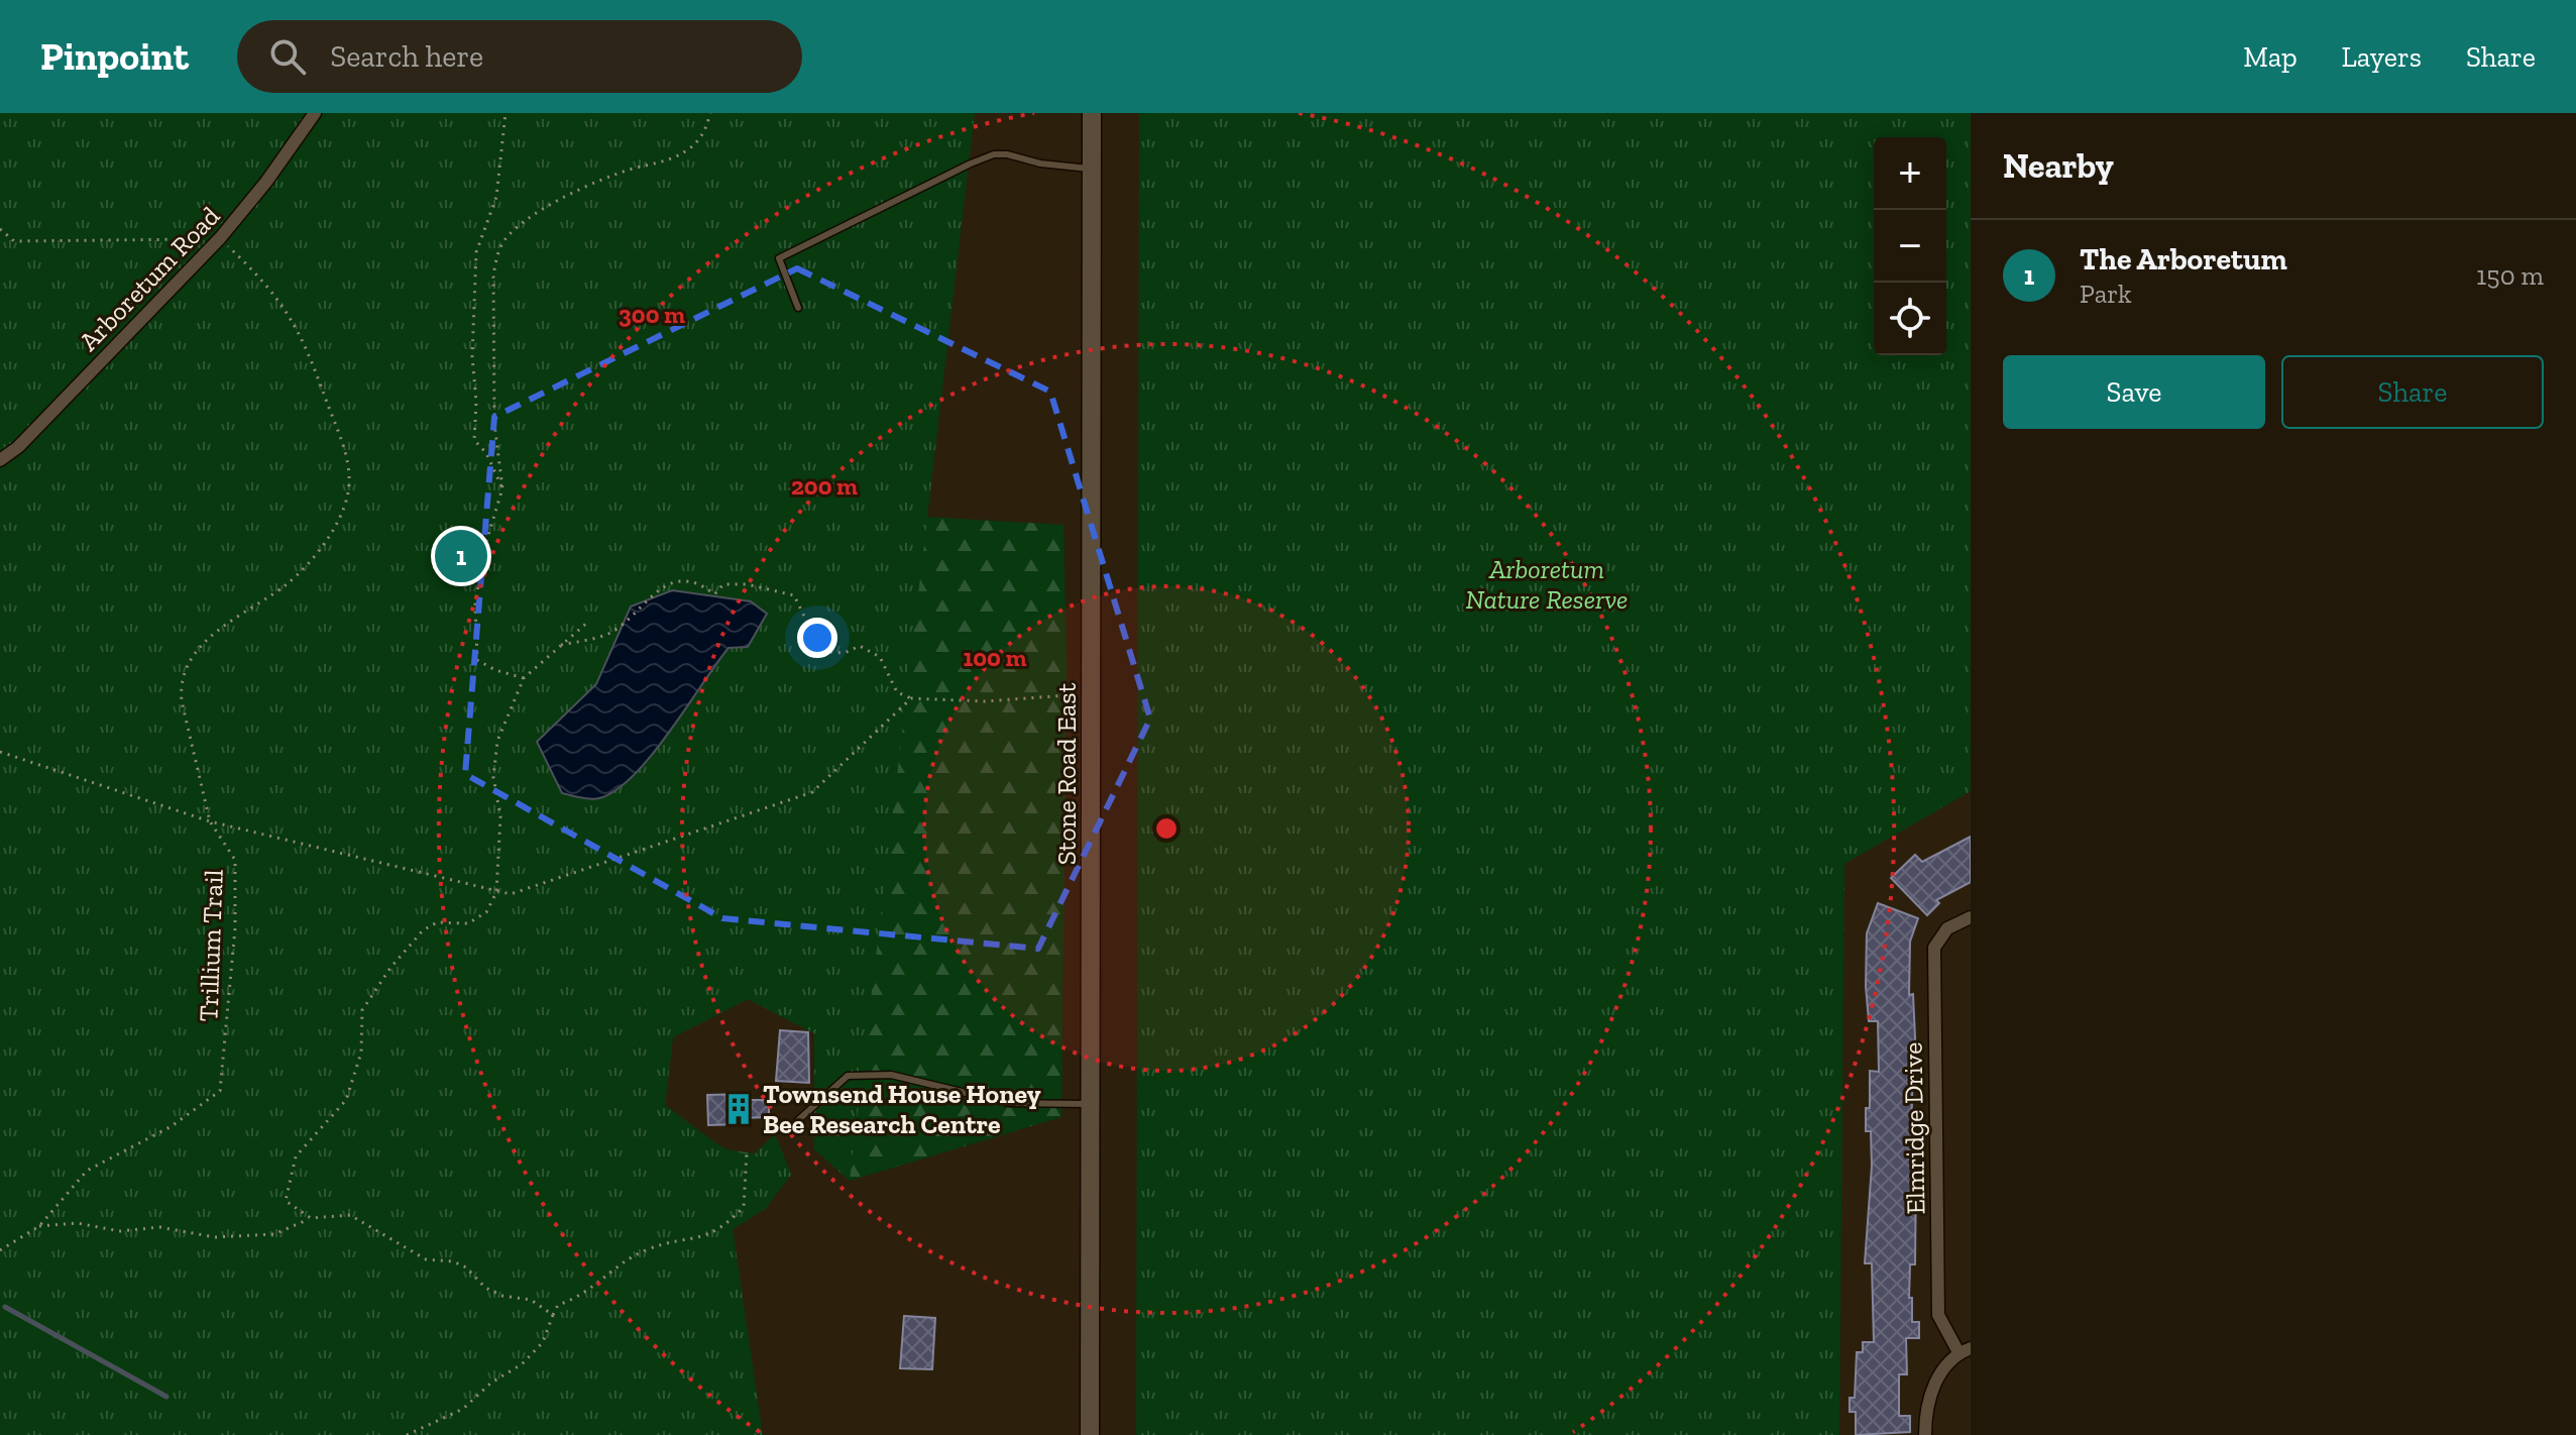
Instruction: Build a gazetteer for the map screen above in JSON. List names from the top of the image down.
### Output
{
  "streets": {
    "main road": ["Stone Road East"],
    "street": ["Arboretum Road", "Elmridge Drive"],
    "path": ["Trillium Trail"]
  },
  "crossings": [
    ["Arboretum Road", "Trillium Trail"]
  ],
  "parks": ["Arboretum Nature Reserve"],
  "places": {
    "building": ["Townsend House Honey Bee Research Centre"]
  },
  "page": {
    "header": "Pinpoint",
    "search": "Search here",
    "nav": ["Map", "Layers", "Share"],
    "heading": "Nearby",
    "map_buttons": ["+", "−"],
    "list": [
      {
        "mark": "1",
        "name": "The Arboretum",
        "note": "Park",
        "value": "150 m"
      }
    ],
    "buttons": ["Save", "Share"],
    "pins": "1"
  },
  "rings": ["300 m", "200 m", "100 m"]
}
